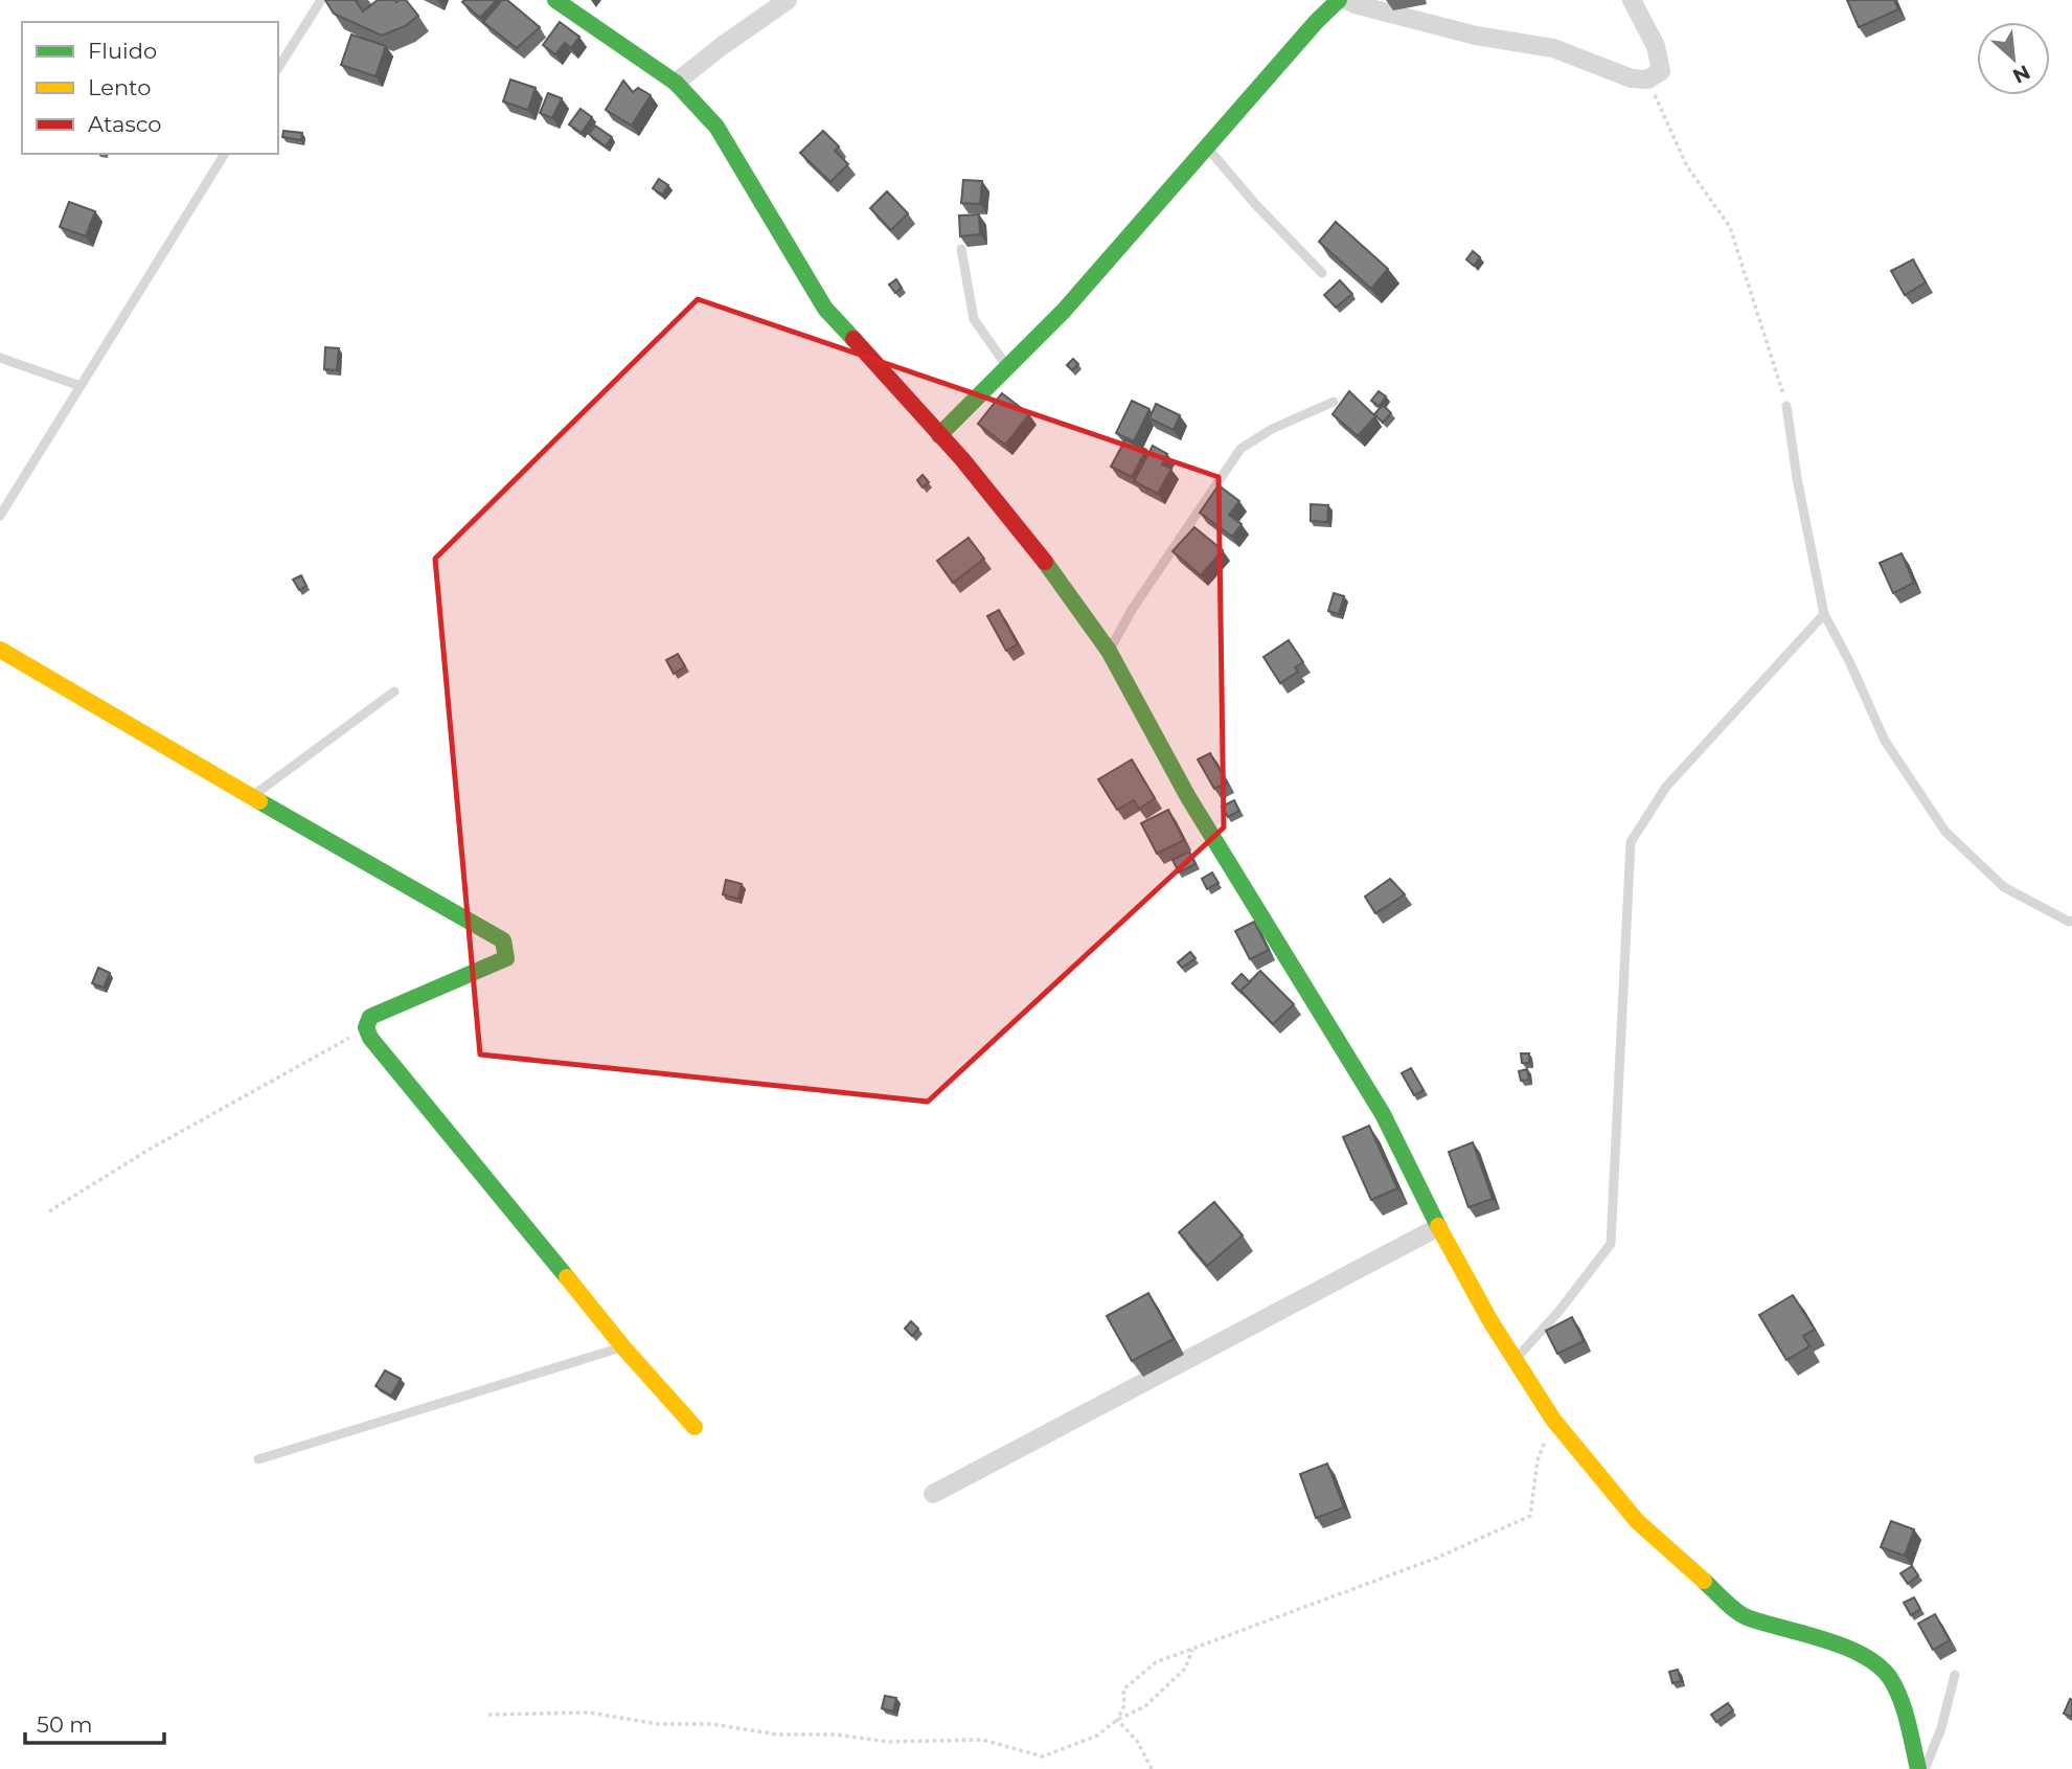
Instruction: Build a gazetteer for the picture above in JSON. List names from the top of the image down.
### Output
{
  "legend": ["Fluido", "Lento", "Atasco"],
  "scale_bar": "50 m",
  "north": "bottom right"
}
